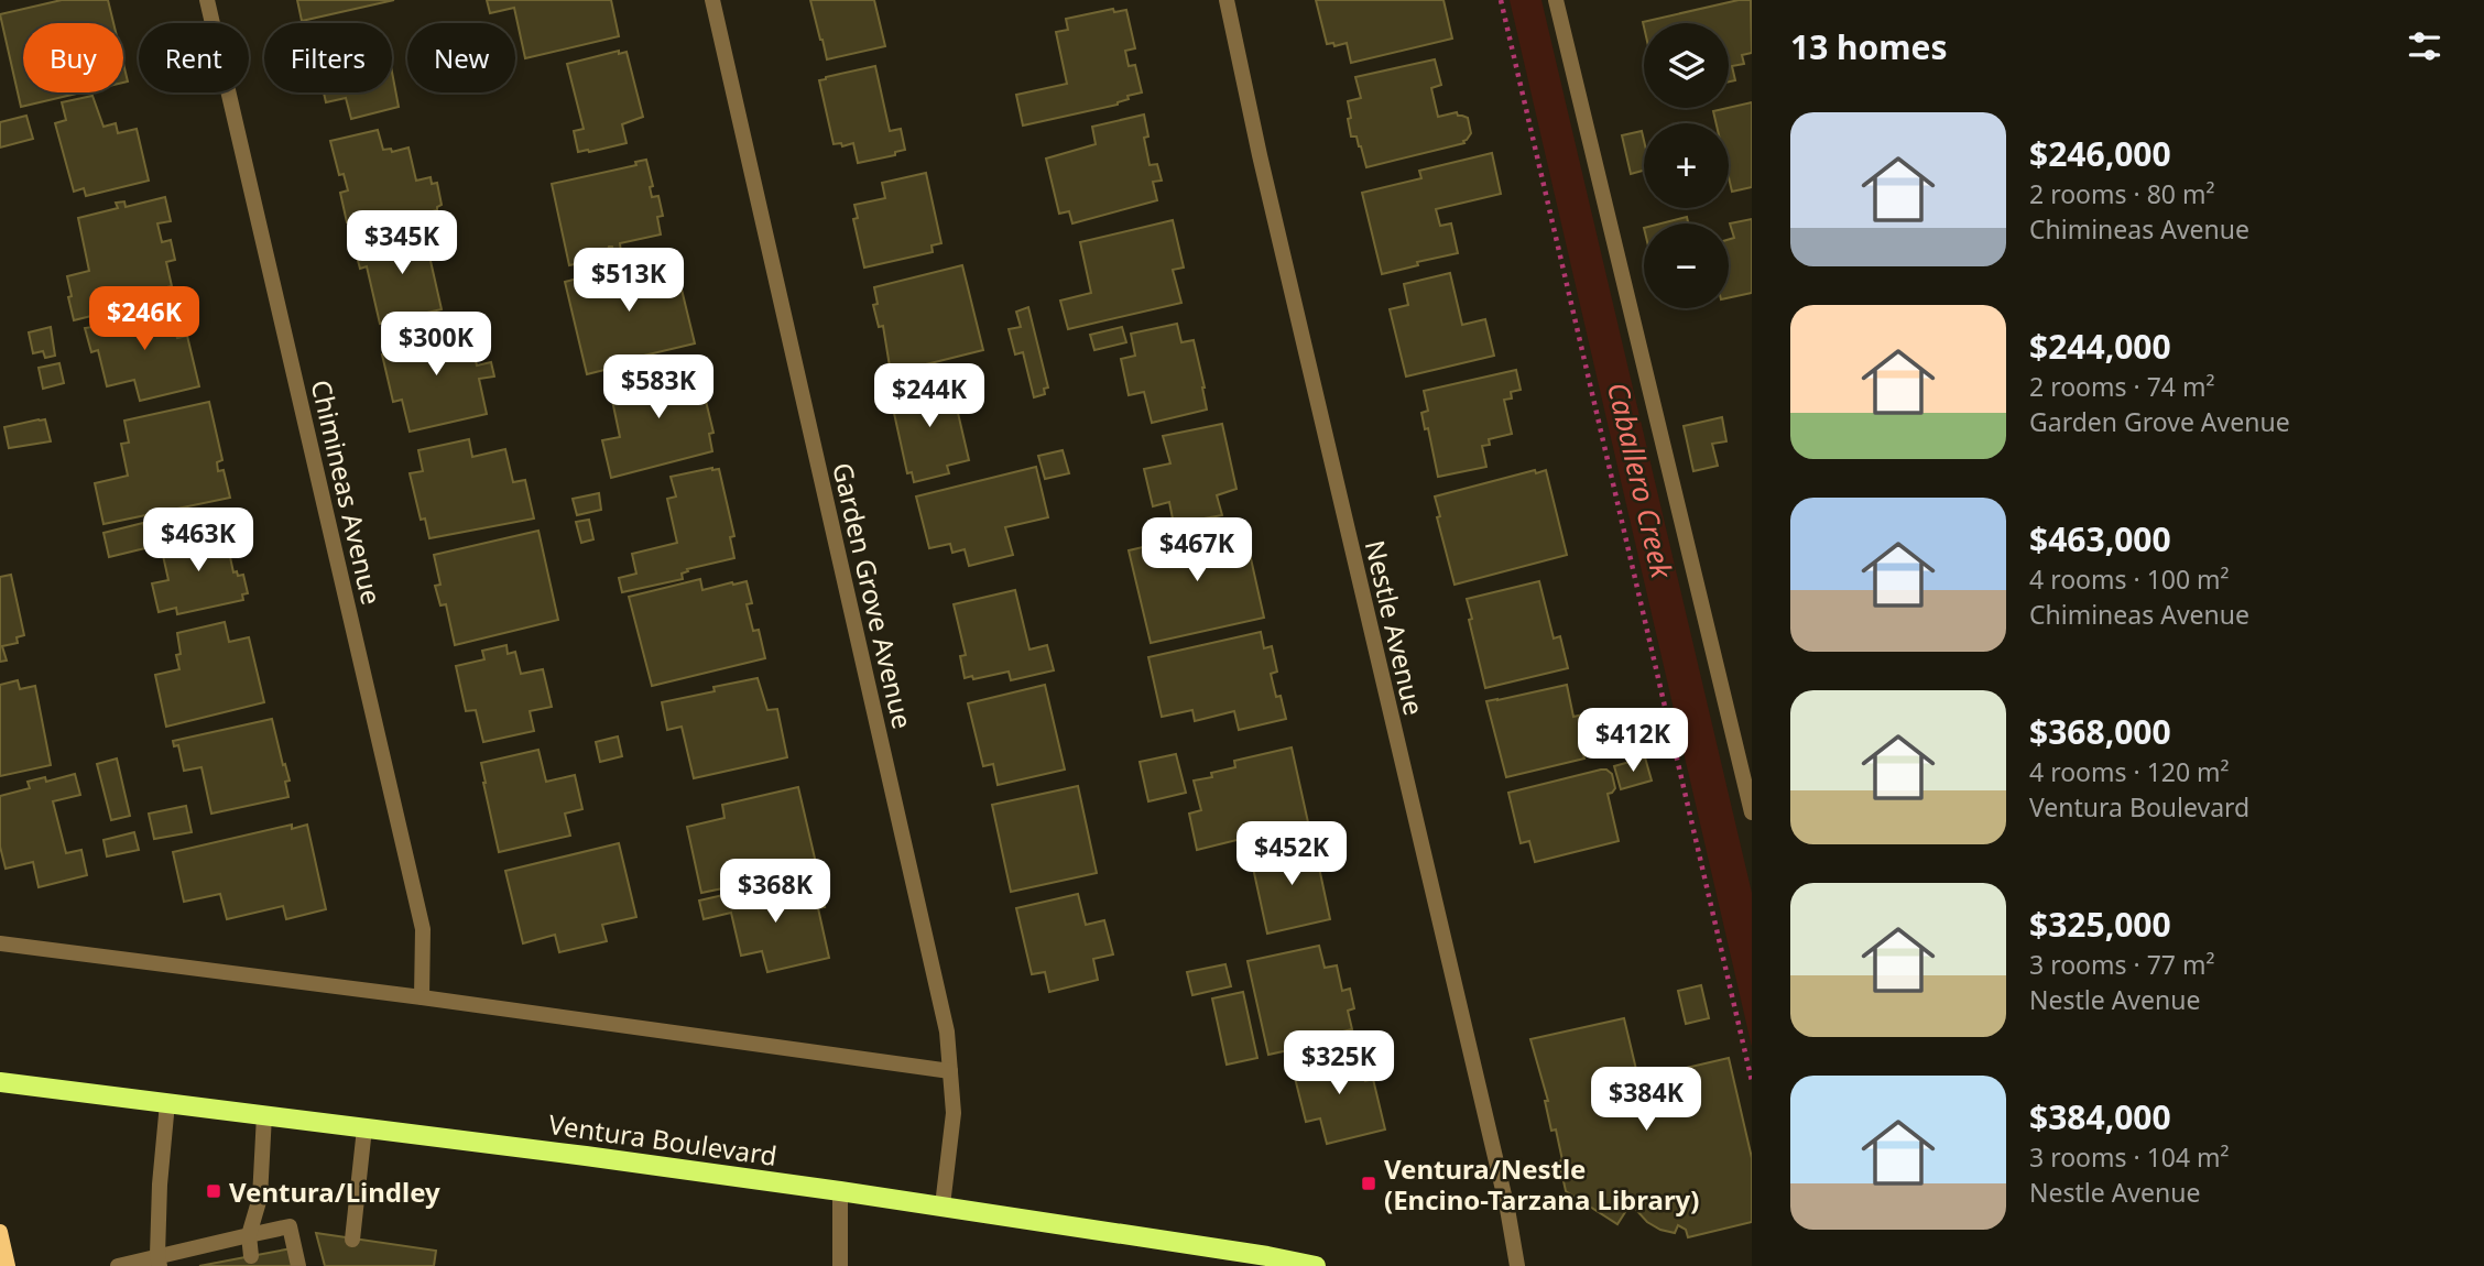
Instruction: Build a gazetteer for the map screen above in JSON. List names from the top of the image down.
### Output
{
  "streets": {
    "main road": ["Ventura Boulevard"],
    "street": ["Chimineas Avenue", "Garden Grove Avenue", "Nestle Avenue"]
  },
  "crossings": [
    ["Garden Grove Avenue", "Ventura Boulevard"]
  ],
  "water": ["Caballero Creek"],
  "places": {
    "transit": ["Ventura/Nestle (Encino-Tarzana Library)", "Ventura/Lindley"]
  },
  "page": {
    "heading": "13 homes",
    "map_buttons": ["+", "−"],
    "chip": [
      "Buy",
      "Rent",
      "Filters",
      "New"
    ],
    "list": [
      {
        "name": "$246,000",
        "note": "2 rooms · 80 m² · Chimineas Avenue"
      },
      {
        "name": "$244,000",
        "note": "2 rooms · 74 m² · Garden Grove Avenue"
      },
      {
        "name": "$463,000",
        "note": "4 rooms · 100 m² · Chimineas Avenue"
      },
      {
        "name": "$368,000",
        "note": "4 rooms · 120 m² · Ventura Boulevard"
      },
      {
        "name": "$325,000",
        "note": "3 rooms · 77 m² · Nestle Avenue"
      },
      {
        "name": "$384,000",
        "note": "3 rooms · 104 m² · Nestle Avenue"
      }
    ],
    "price": [
      "$345K",
      "$513K",
      "$246K",
      "$300K",
      "$583K",
      "$244K",
      "$463K",
      "$467K",
      "$412K",
      "$452K",
      "$368K",
      "$325K",
      "$384K"
    ]
  }
}
